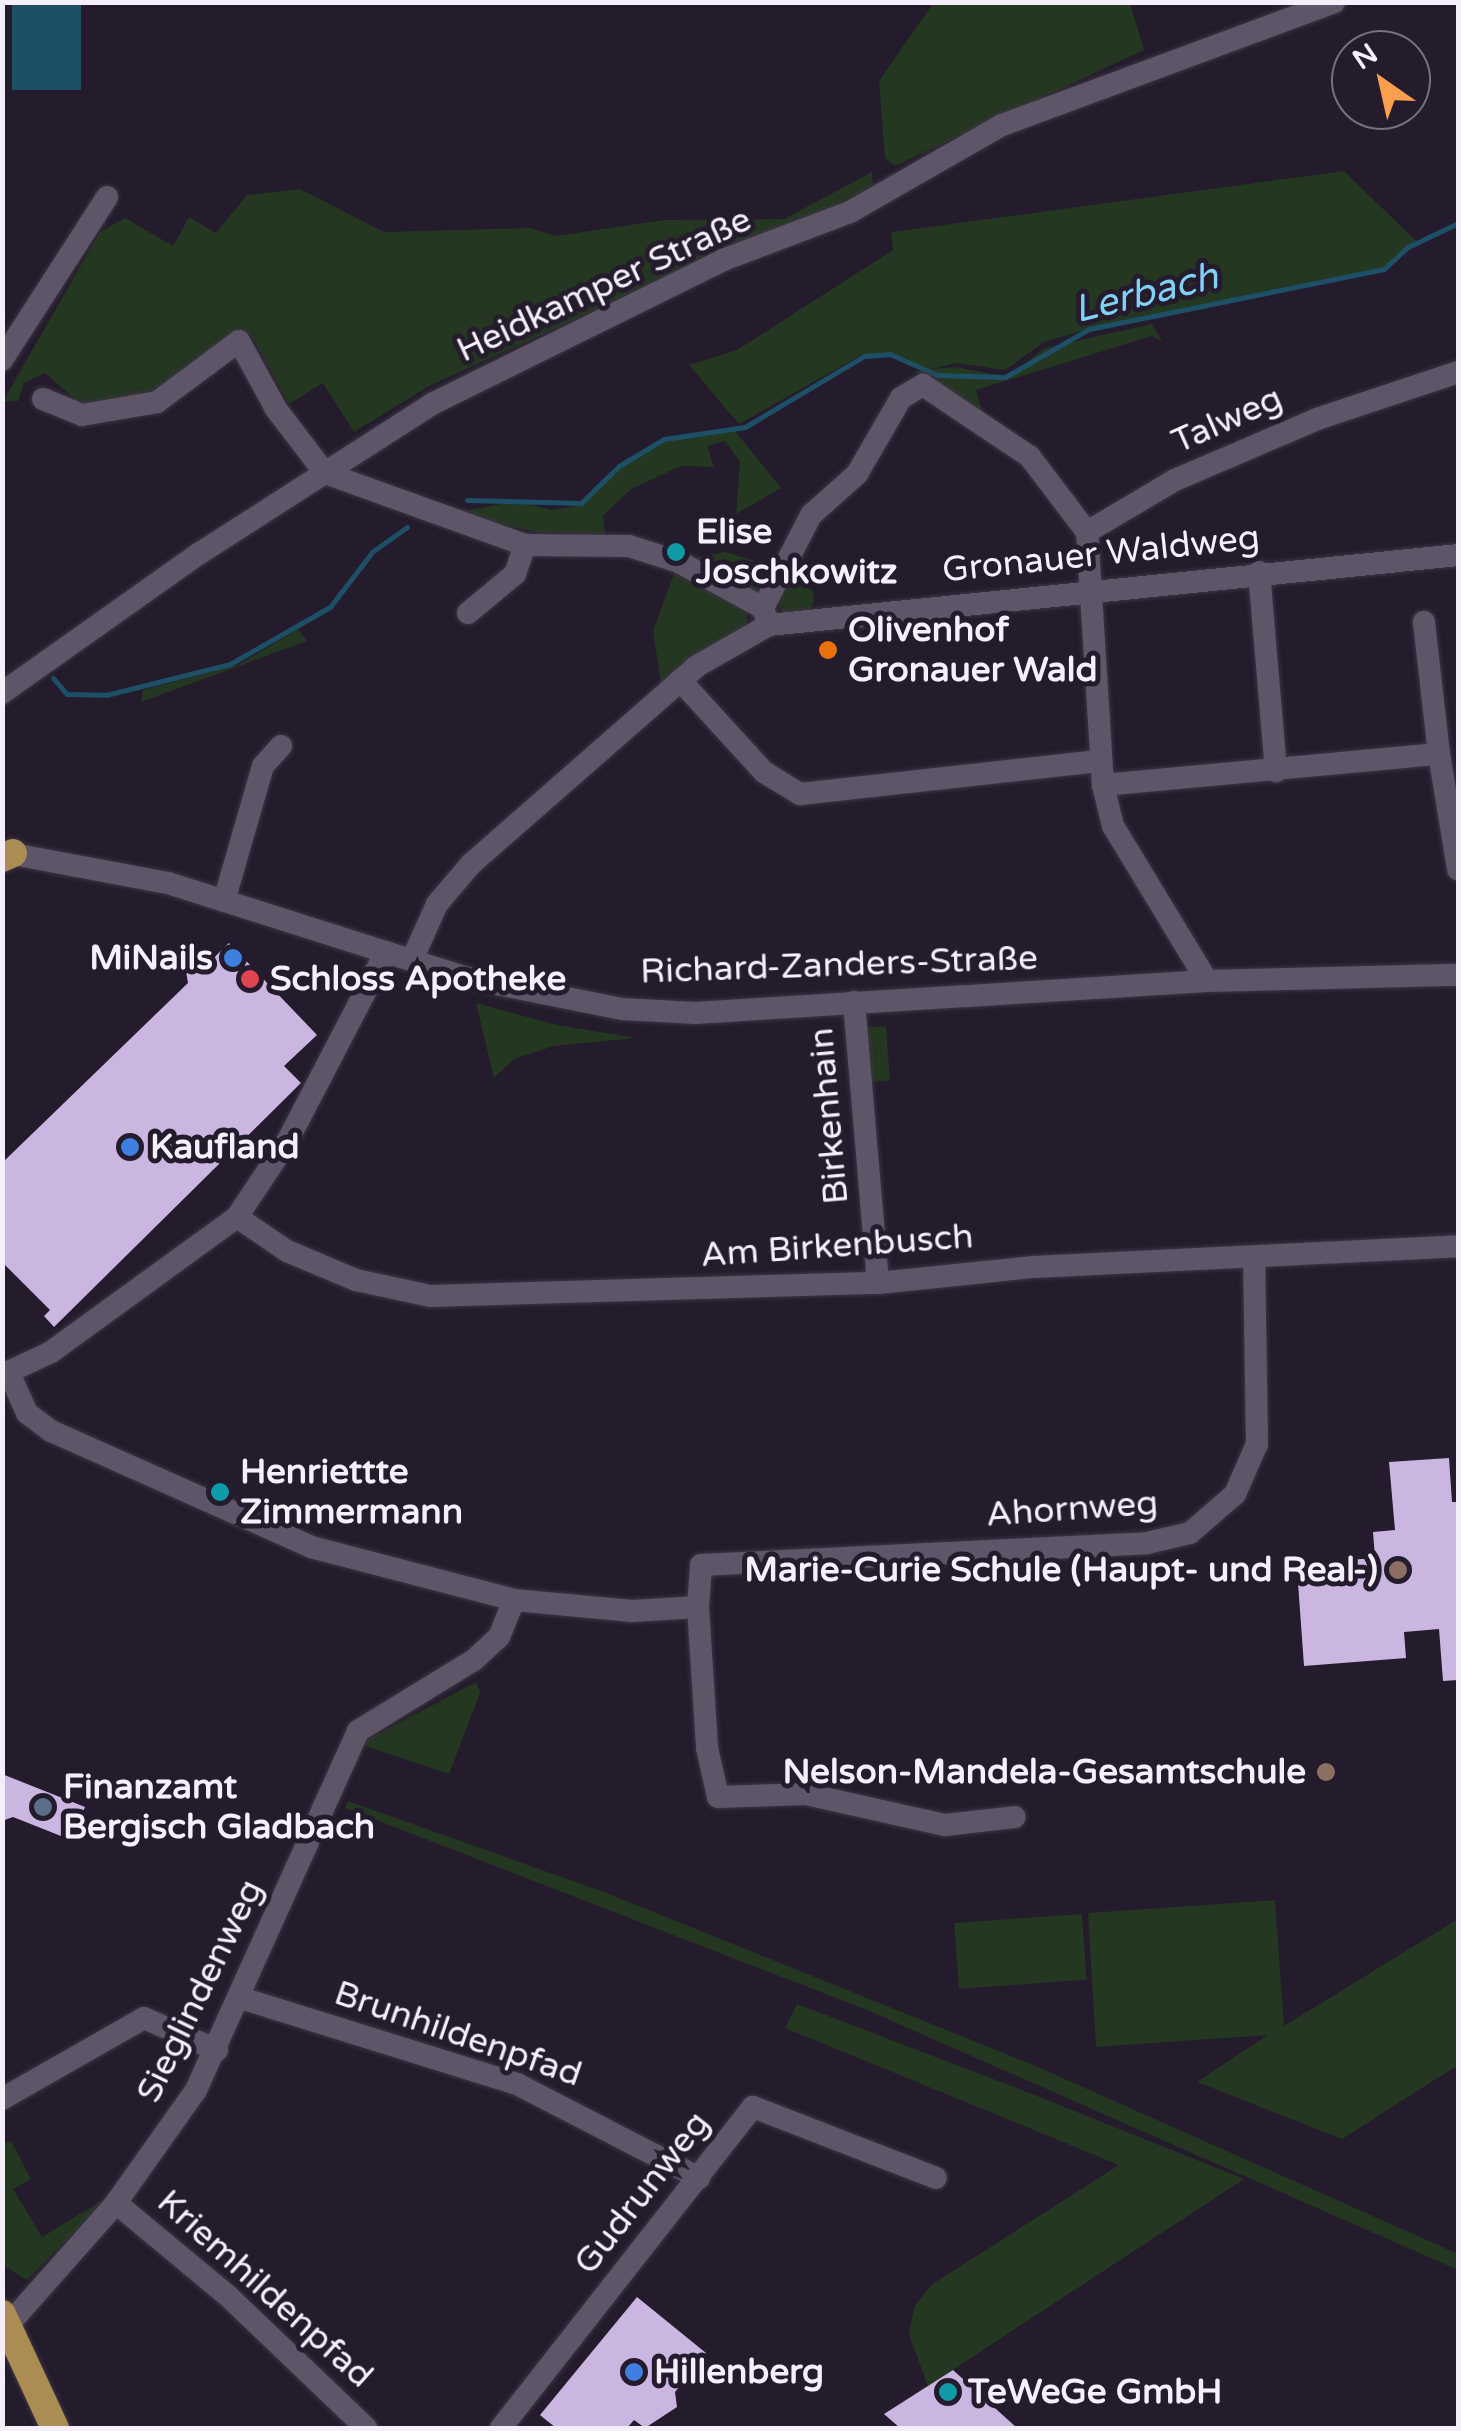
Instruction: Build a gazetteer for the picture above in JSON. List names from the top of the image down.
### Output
{
  "streets": {
    "street": [
      "Heidkamper Straße",
      "Talweg",
      "Gronauer Waldweg",
      "Richard-Zanders-Straße",
      "Birkenhain",
      "Am Birkenbusch",
      "Ahornweg",
      "Sieglindenweg",
      "Brunhildenpfad",
      "Gudrunweg",
      "Kriemhildenpfad"
    ]
  },
  "crossings": [
    ["Gronauer Waldweg", "Richard-Zanders-Straße"],
    ["Richard-Zanders-Straße", "Birkenhain"],
    ["Birkenhain", "Am Birkenbusch"],
    ["Am Birkenbusch", "Ahornweg"],
    ["Sieglindenweg", "Brunhildenpfad"],
    ["Sieglindenweg", "Kriemhildenpfad"],
    ["Brunhildenpfad", "Gudrunweg"]
  ],
  "water": ["Lerbach"],
  "places": [
    "Elise Joschkowitz",
    "Olivenhof Gronauer Wald",
    "MiNails",
    "Schloss Apotheke",
    "Kaufland",
    "Henriettte Zimmermann",
    "Marie-Curie Schule (Haupt- und Real-)",
    "Nelson-Mandela-Gesamtschule",
    "Finanzamt Bergisch Gladbach",
    "Hillenberg",
    "TeWeGe GmbH"
  ],
  "north": "top left"
}
